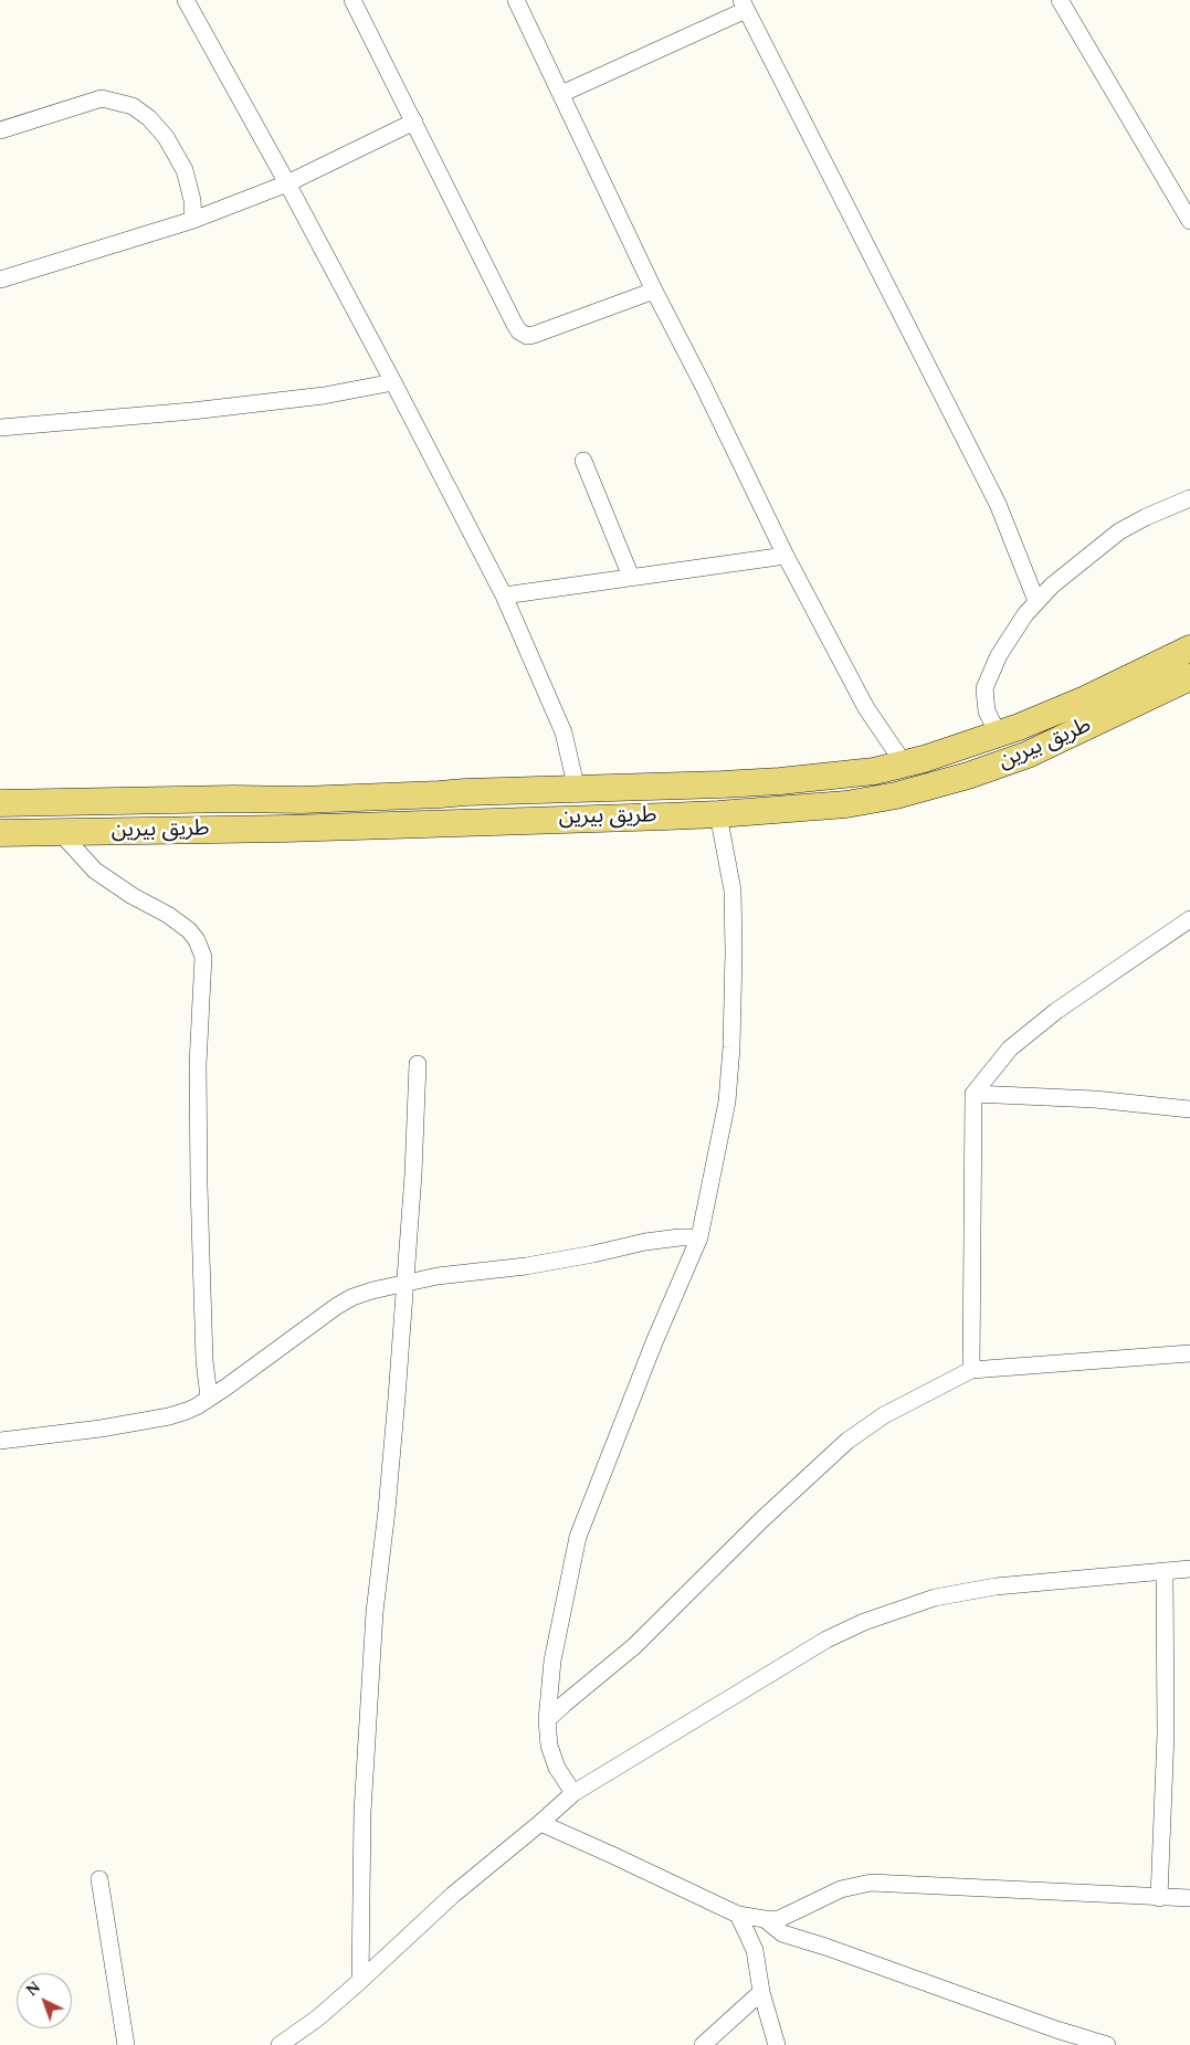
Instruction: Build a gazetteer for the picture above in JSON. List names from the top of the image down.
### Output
{
  "streets": {
    "main road": ["طريق بيرين"]
  },
  "north": "top left"
}
